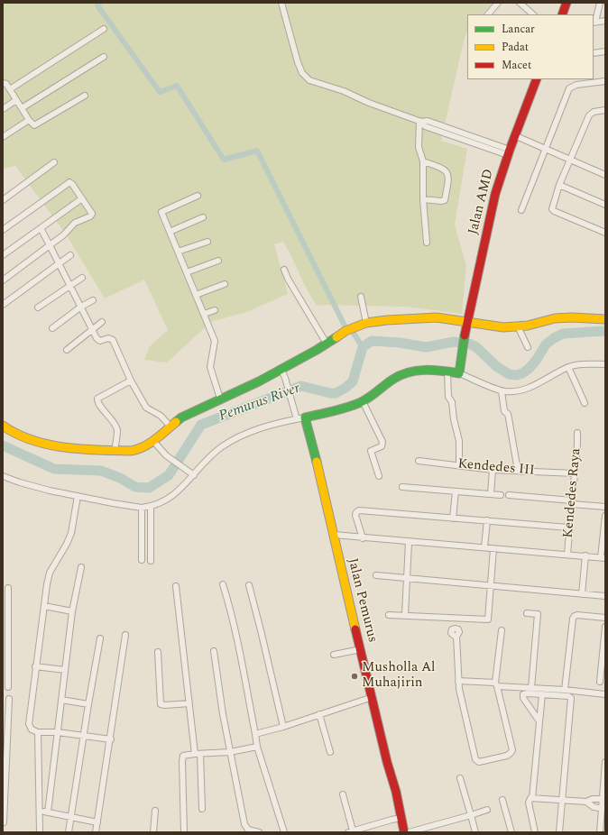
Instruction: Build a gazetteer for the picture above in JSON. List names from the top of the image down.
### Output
{
  "streets": {
    "street": [
      "Jalan AMD",
      "Kendedes III",
      "Kendedes Raya",
      "Jalan Pemurus"
    ]
  },
  "crossings": [
    ["Kendedes III", "Kendedes Raya"]
  ],
  "water": ["Pemurus River"],
  "places": ["Musholla Al Muhajirin"],
  "legend": ["Lancar", "Padat", "Macet"]
}
